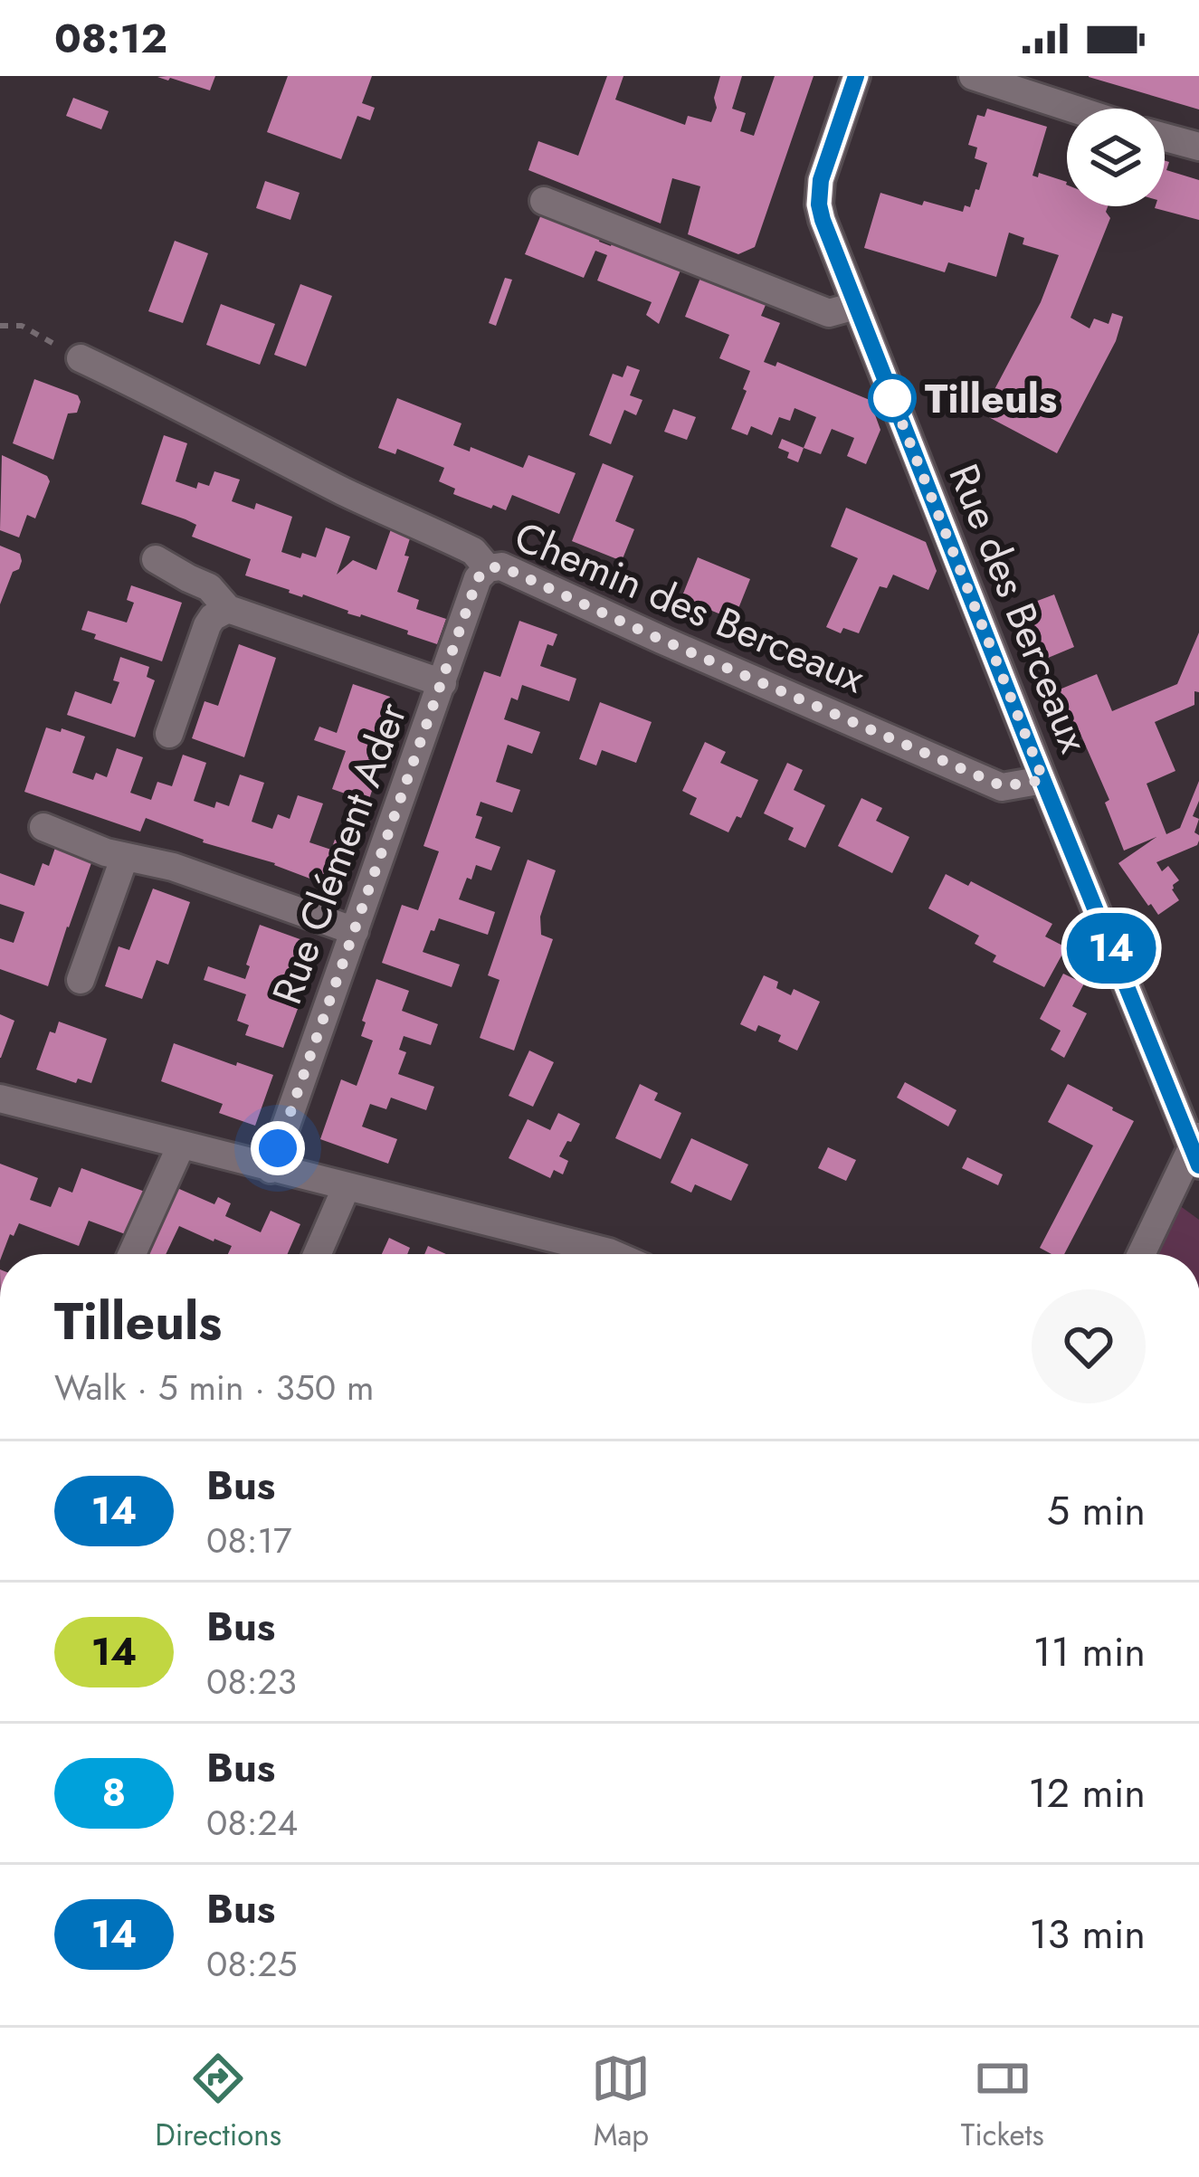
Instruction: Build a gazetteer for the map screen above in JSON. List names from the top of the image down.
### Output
{
  "streets": {
    "street": ["Chemin des Berceaux", "Rue des Berceaux", "Rue Clément Ader"]
  },
  "crossings": [
    ["Chemin des Berceaux", "Rue des Berceaux"],
    ["Chemin des Berceaux", "Rue Clément Ader"]
  ],
  "places": ["Tilleuls"],
  "lines": ["bus line 14"],
  "page": {
    "status": "08:12",
    "on_map": "14",
    "heading": ["Tilleuls", "Walk · 5 min · 350 m"],
    "list": [
      {
        "mark": "14",
        "name": "Bus",
        "note": "08:17",
        "value": "5 min"
      },
      {
        "mark": "14",
        "name": "Bus",
        "note": "08:23",
        "value": "11 min"
      },
      {
        "mark": "8",
        "name": "Bus",
        "note": "08:24",
        "value": "12 min"
      },
      {
        "mark": "14",
        "name": "Bus",
        "note": "08:25",
        "value": "13 min"
      }
    ],
    "tabs": ["Directions", "Map", "Tickets"]
  }
}
